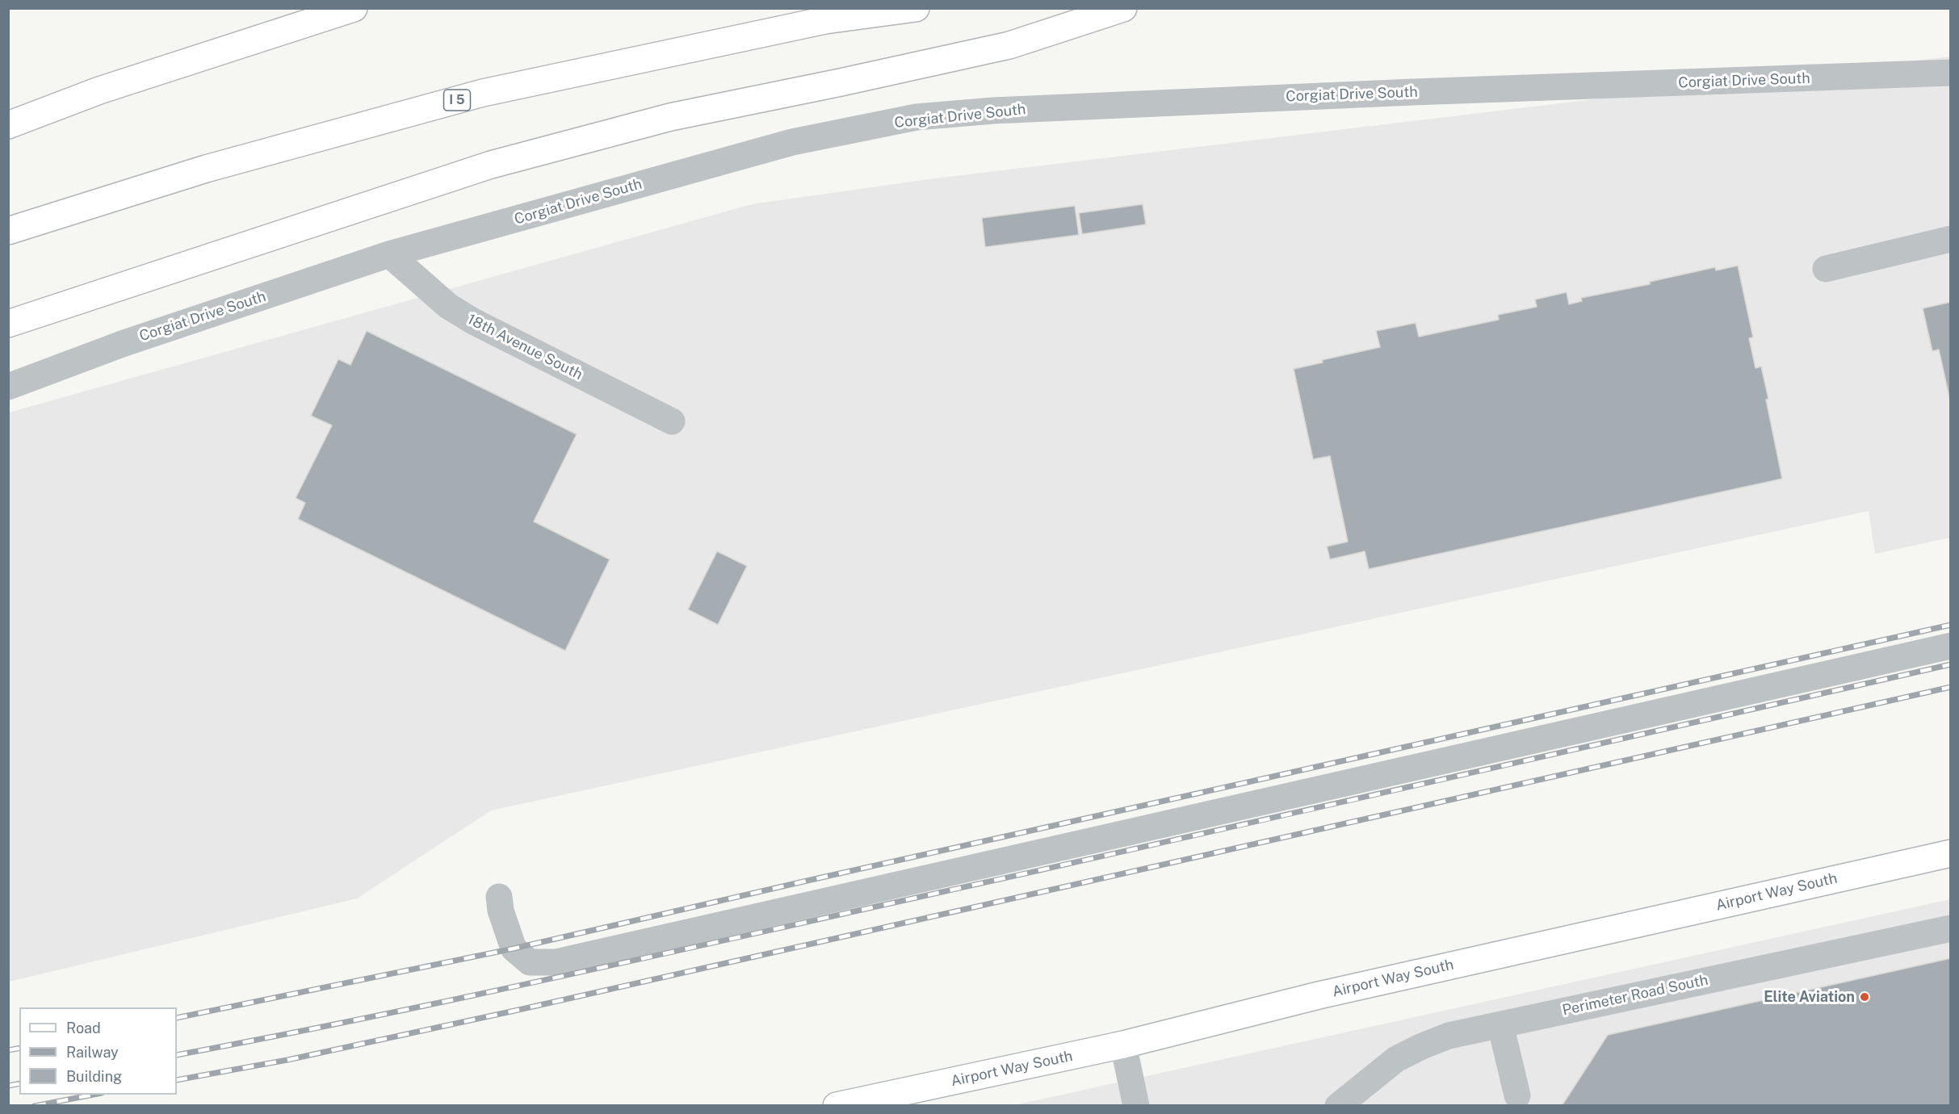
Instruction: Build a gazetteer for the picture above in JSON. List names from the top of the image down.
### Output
{
  "streets": {
    "main road": ["I 5", "Airport Way South"],
    "street": ["Corgiat Drive South", "18th Avenue South", "Perimeter Road South"]
  },
  "crossings": [
    ["Corgiat Drive South", "18th Avenue South"]
  ],
  "places": ["Elite Aviation"],
  "legend": ["Road", "Railway", "Building"]
}
